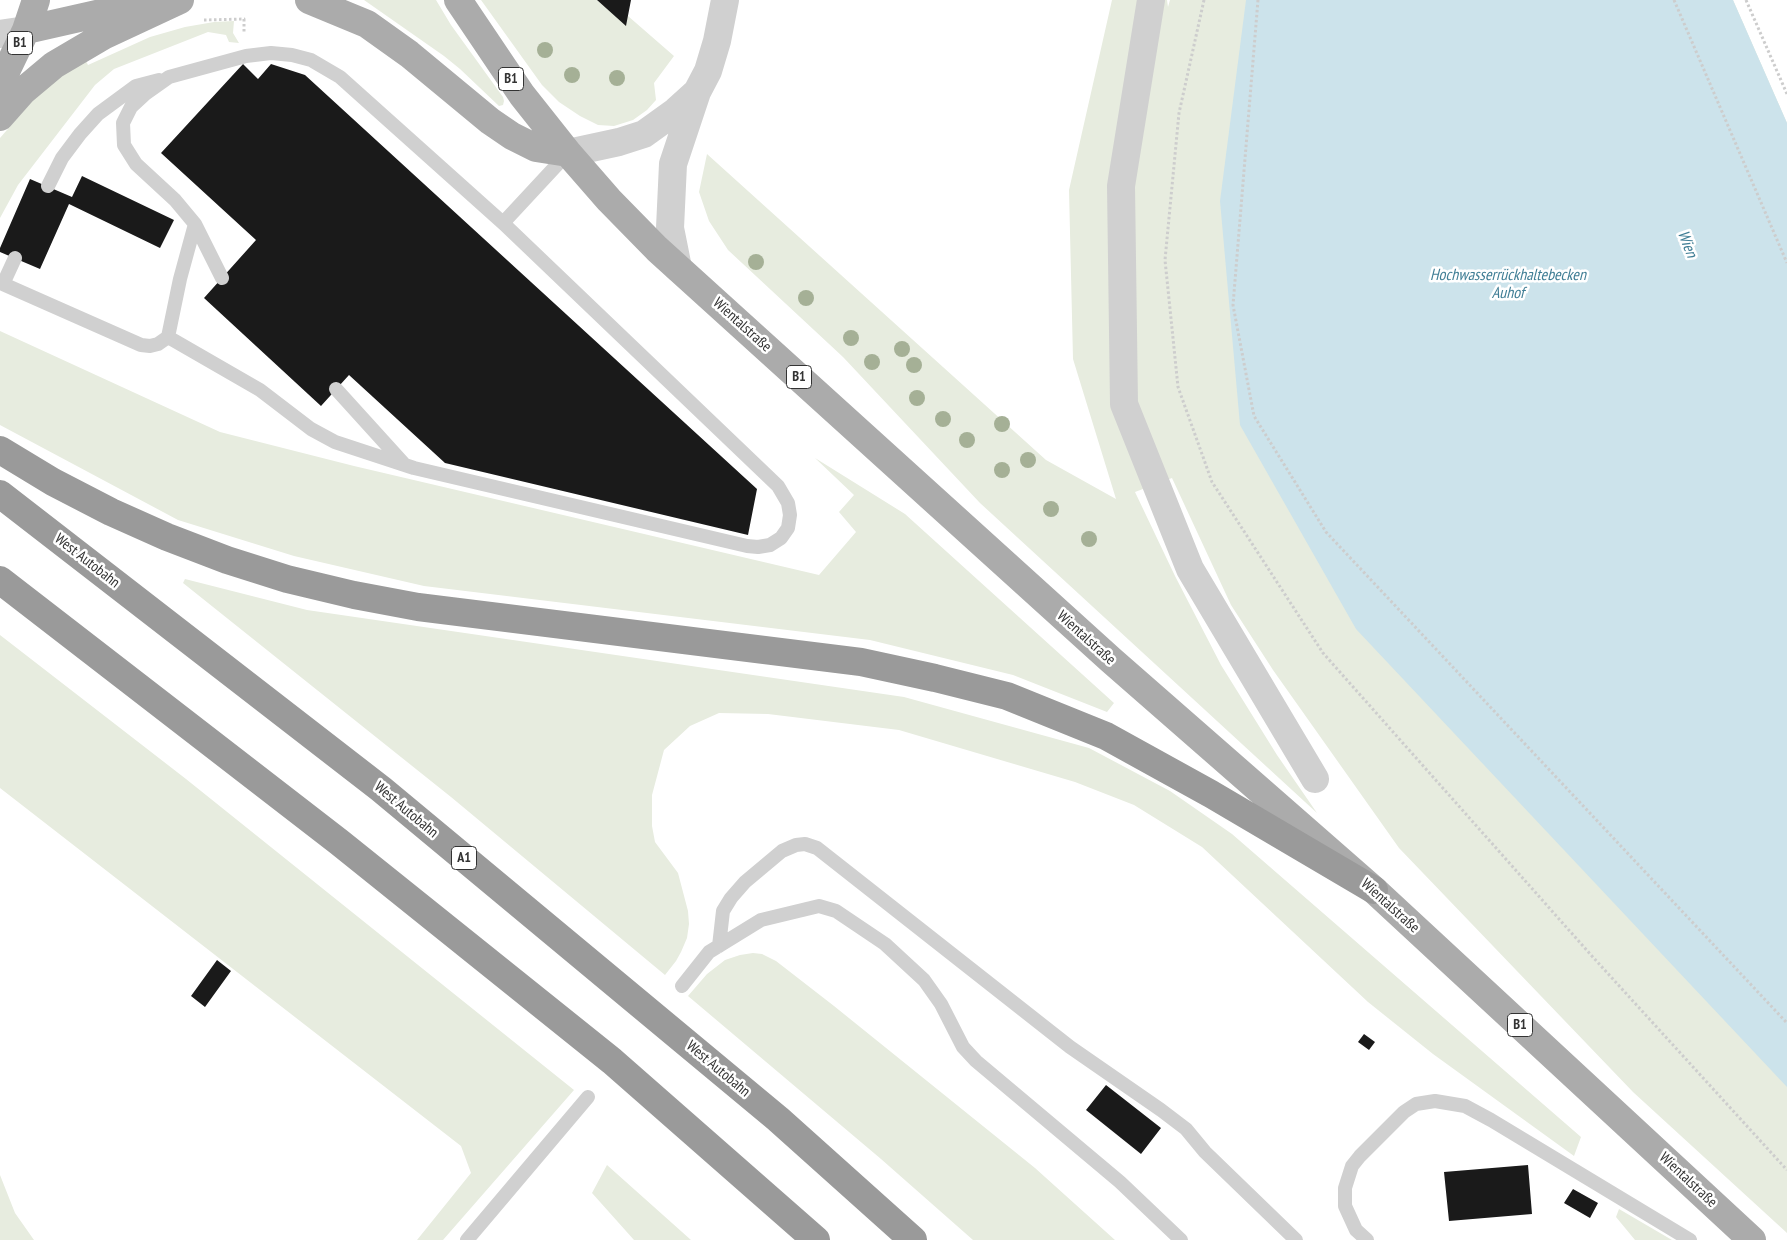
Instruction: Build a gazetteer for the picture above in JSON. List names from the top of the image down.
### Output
{
  "streets": {
    "highway": ["West Autobahn", "A1"],
    "main road": ["B1", "Wientalstraße"]
  },
  "water": ["Wien", "Hochwasserrückhaltebecken Auhof"]
}
